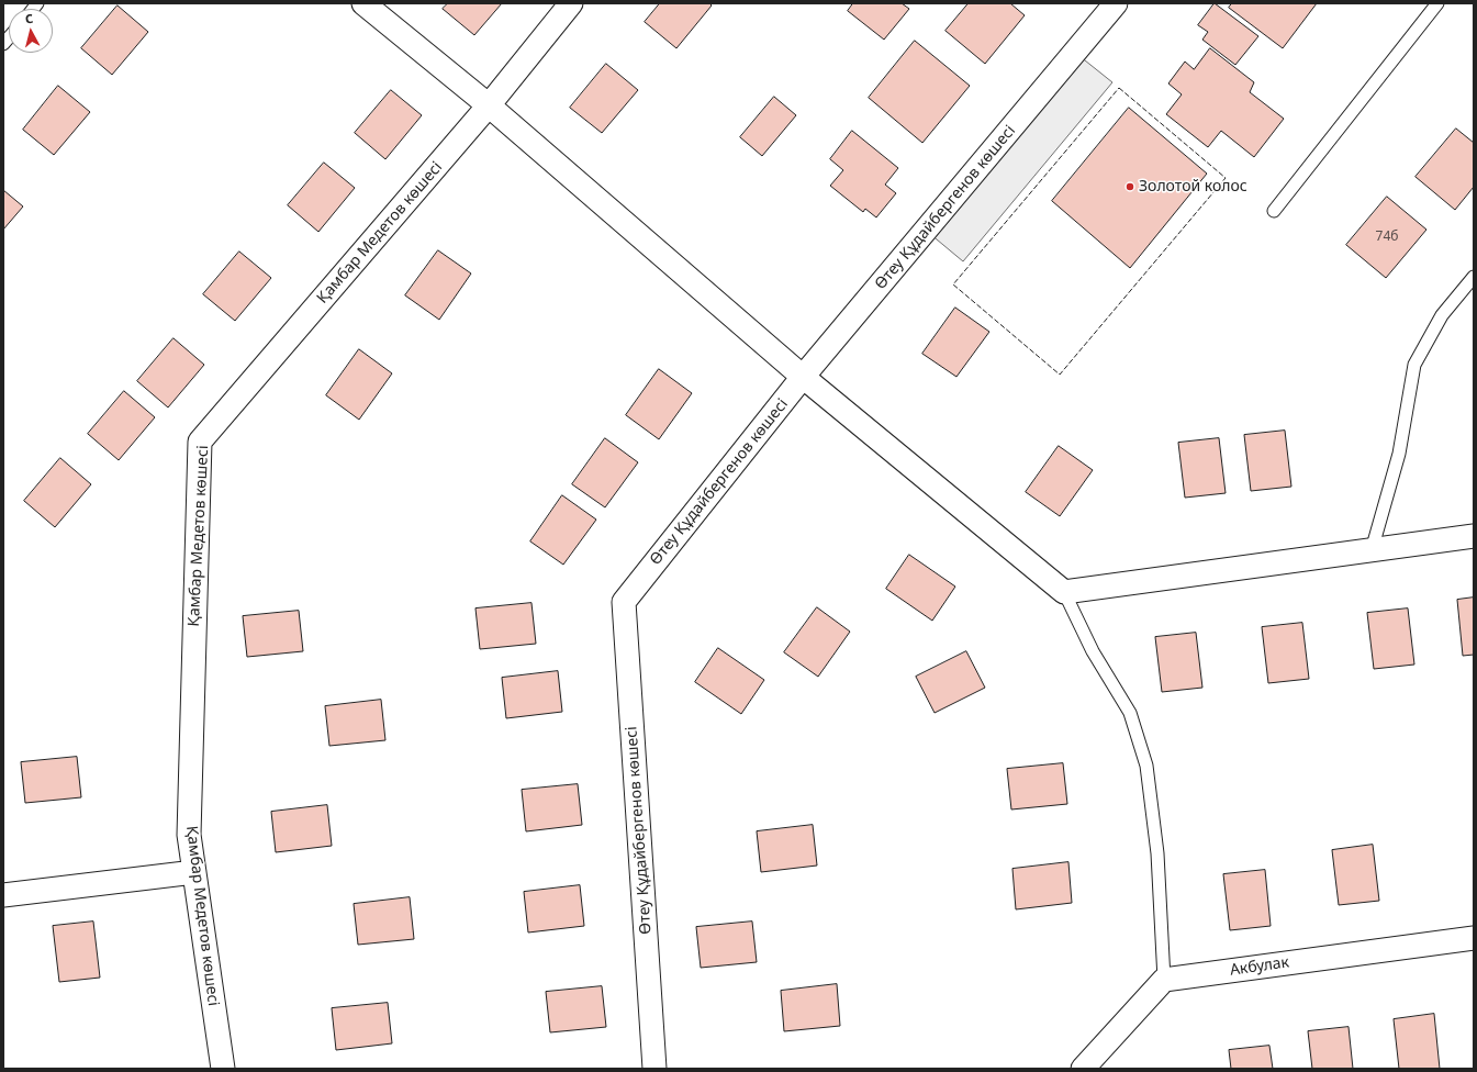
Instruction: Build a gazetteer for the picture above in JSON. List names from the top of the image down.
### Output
{
  "streets": {
    "street": ["Өтеу Құдайбергенов көшесі", "Қамбар Медетов көшесі", "Акбулак"]
  },
  "places": ["Золотой колос"],
  "house_numbers": ["74б"],
  "north": "top"
}
